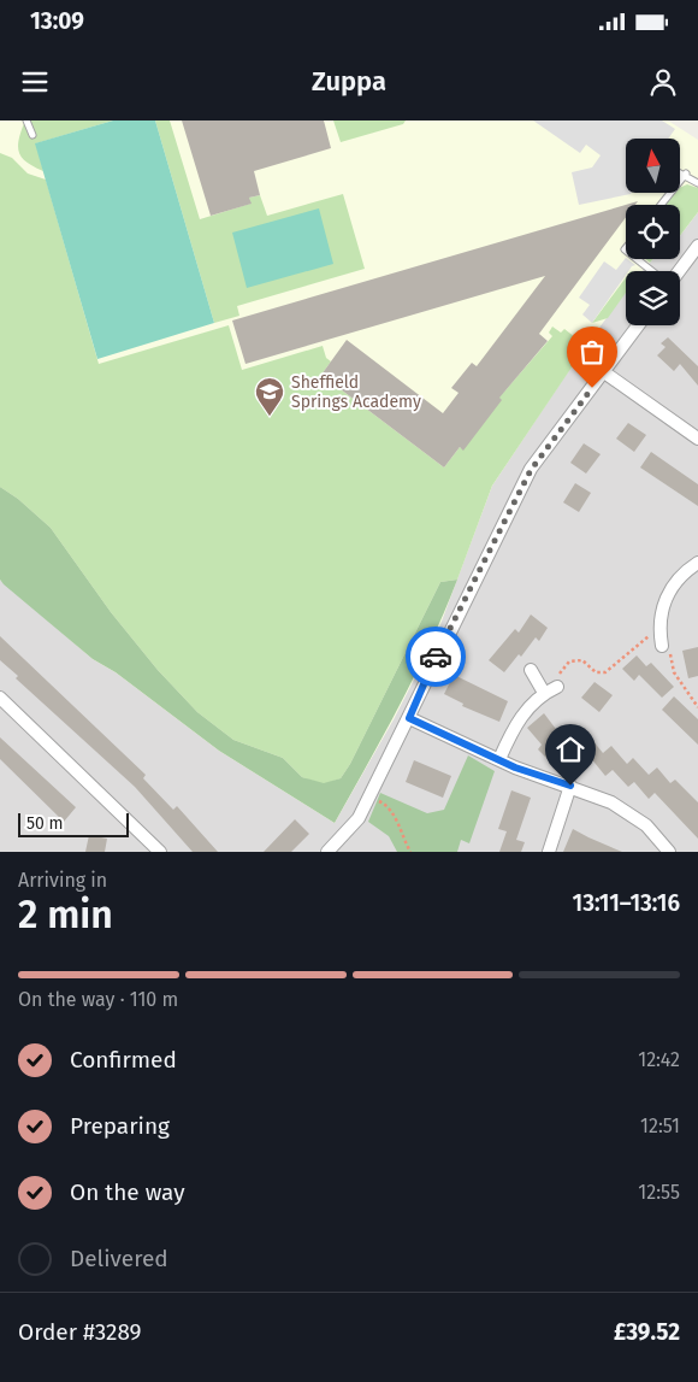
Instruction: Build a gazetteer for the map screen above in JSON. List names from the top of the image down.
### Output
{
  "places": {
    "school or university": ["Sheffield Springs Academy"]
  },
  "scale_bar": "50 m",
  "north": "top",
  "page": {
    "status": "13:09",
    "header": "Zuppa",
    "scale": "50 m",
    "heading": ["2 min", "Arriving in", "13:11–13:16"],
    "panel": ["Order #3289", "£39.52"],
    "bar": "On the way · 110 m",
    "list": [
      ["Confirmed", "12:42"],
      ["Preparing", "12:51"],
      ["On the way", "12:55"],
      "Delivered"
    ]
  }
}
